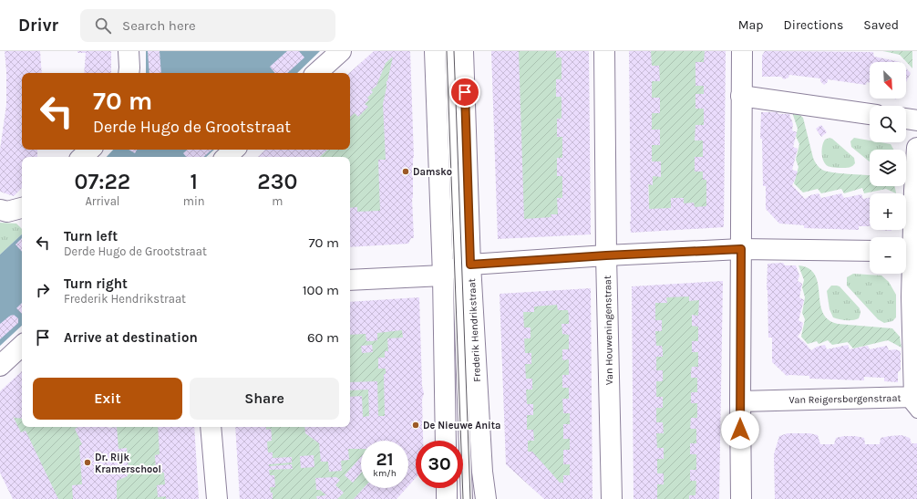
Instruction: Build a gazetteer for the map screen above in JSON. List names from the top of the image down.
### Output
{
  "streets": {
    "street": ["Frederik Hendrikstraat", "Van Houweningenstraat", "Van Reigersbergenstraat"]
  },
  "places": ["Damsko", "De Nieuwe Anita", "Dr. Rijk Kramerschool"],
  "north": "bottom right",
  "page": {
    "header": "Drivr",
    "search": "Search here",
    "nav": ["Map", "Directions", "Saved"],
    "map_buttons": ["+", "−"],
    "turn": ["70 m", "Derde Hugo de Grootstraat"],
    "eta": [
      "07:22",
      "Arrival",
      "1",
      "min",
      "230",
      "m"
    ],
    "list": [
      {
        "name": "Turn left",
        "note": "Derde Hugo de Grootstraat",
        "value": "70 m"
      },
      {
        "name": "Turn right",
        "note": "Frederik Hendrikstraat",
        "value": "100 m"
      },
      {
        "name": "Arrive at destination",
        "value": "60 m"
      }
    ],
    "buttons": ["Exit", "Share"],
    "speed": "21 km/h",
    "limit": "30"
  }
}
